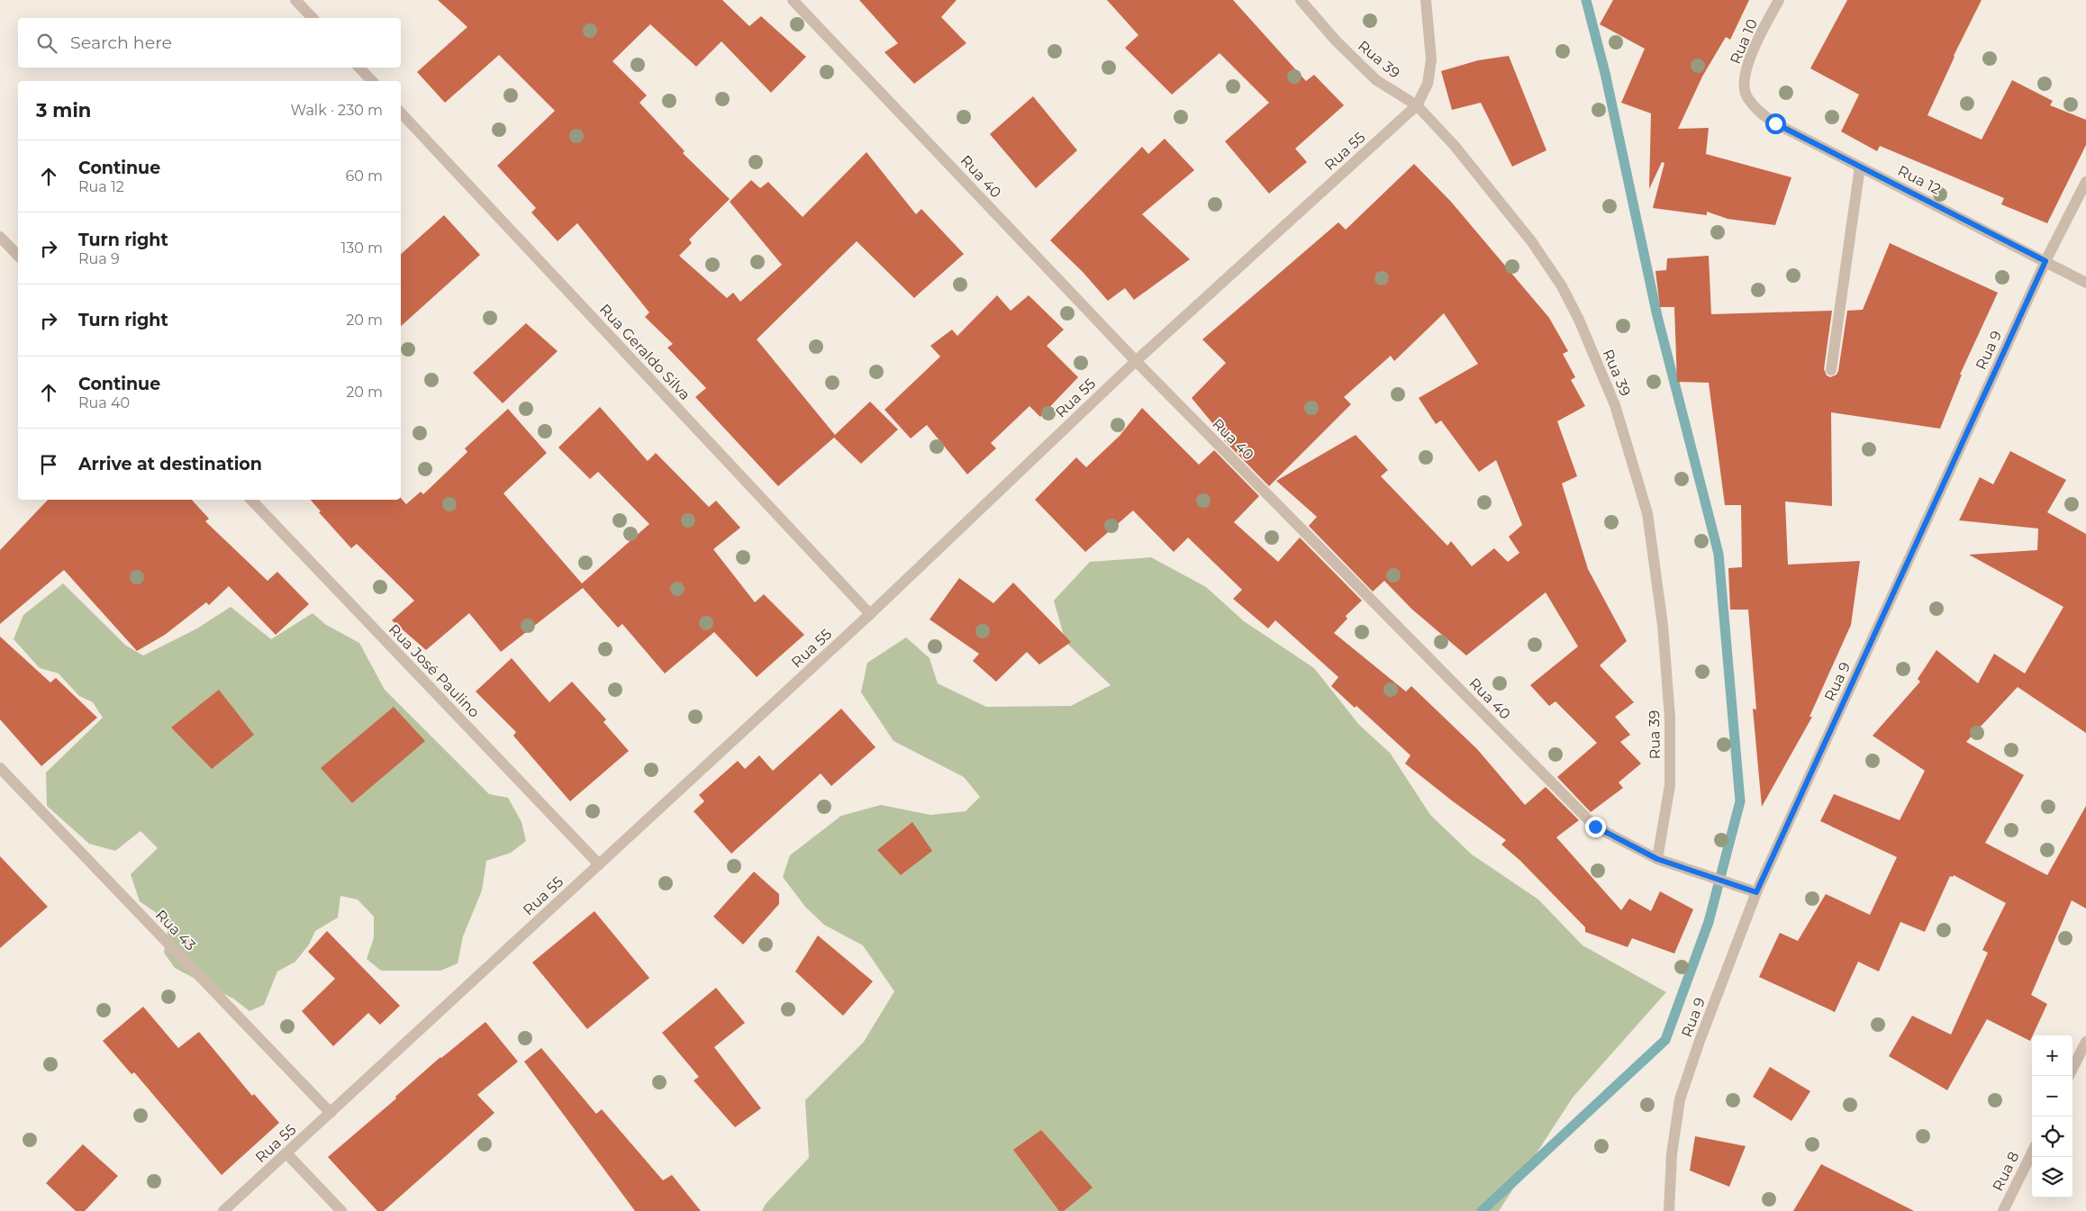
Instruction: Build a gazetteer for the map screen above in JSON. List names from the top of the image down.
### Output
{
  "streets": {
    "street": [
      "Rua 10",
      "Rua 39",
      "Rua 55",
      "Rua 40",
      "Rua 12",
      "Rua 9",
      "Rua Geraldo Silva",
      "Rua José Paulino",
      "Rua 43",
      "Rua 8"
    ]
  },
  "crossings": [
    ["Rua 10", "Rua 12"],
    ["Rua 39", "Rua 55"],
    ["Rua 39", "Rua 40"],
    ["Rua 55", "Rua 40"],
    ["Rua 55", "Rua Geraldo Silva"],
    ["Rua 55", "Rua José Paulino"],
    ["Rua 55", "Rua 43"],
    ["Rua 40", "Rua 9"],
    ["Rua 12", "Rua 9"]
  ],
  "page": {
    "search": "Search here",
    "heading": ["3 min", "Walk · 230 m"],
    "list": [
      ["Continue", "Rua 12", "60 m"],
      ["Turn right", "Rua 9", "130 m"],
      ["Turn right", "20 m"],
      ["Continue", "Rua 40", "20 m"],
      "Arrive at destination"
    ],
    "map_buttons": ["+", "−"]
  }
}
